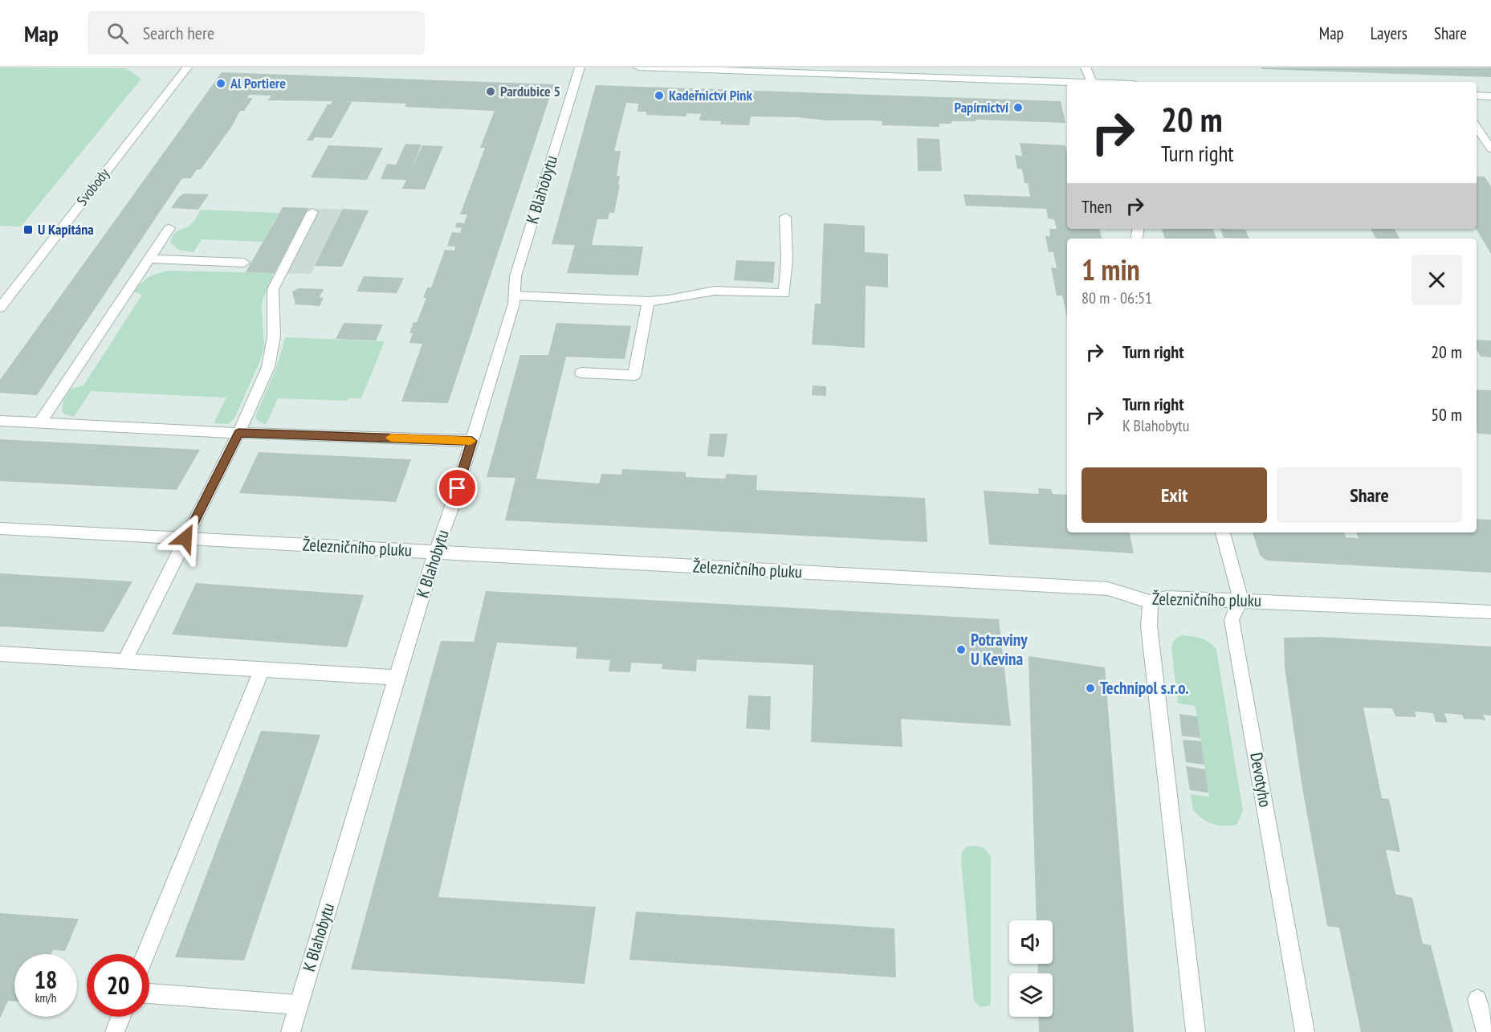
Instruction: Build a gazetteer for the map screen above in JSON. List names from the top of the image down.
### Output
{
  "streets": {
    "street": [
      "Svobody",
      "K Blahobytu",
      "Železničního pluku",
      "Devotyho"
    ]
  },
  "crossings": [
    ["K Blahobytu", "Železničního pluku"],
    ["Železničního pluku", "Devotyho"]
  ],
  "places": {
    "other": [
      "Al Portiere",
      "Pardubice 5",
      "Kadeřnictví Pink",
      "Papírnictví",
      "Potraviny U Kevina",
      "Technipol s.r.o."
    ],
    "transit": ["U Kapitána"]
  },
  "page": {
    "header": "Map",
    "search": "Search here",
    "nav": ["Map", "Layers", "Share"],
    "turn": ["20 m", "Turn right"],
    "then": "Then",
    "heading": ["1 min", "80 m · 06:51"],
    "list": [
      {
        "name": "Turn right",
        "value": "20 m"
      },
      {
        "name": "Turn right",
        "note": "K Blahobytu",
        "value": "50 m"
      }
    ],
    "buttons": ["Exit", "Share"],
    "speed": "18 km/h",
    "limit": "20"
  }
}
